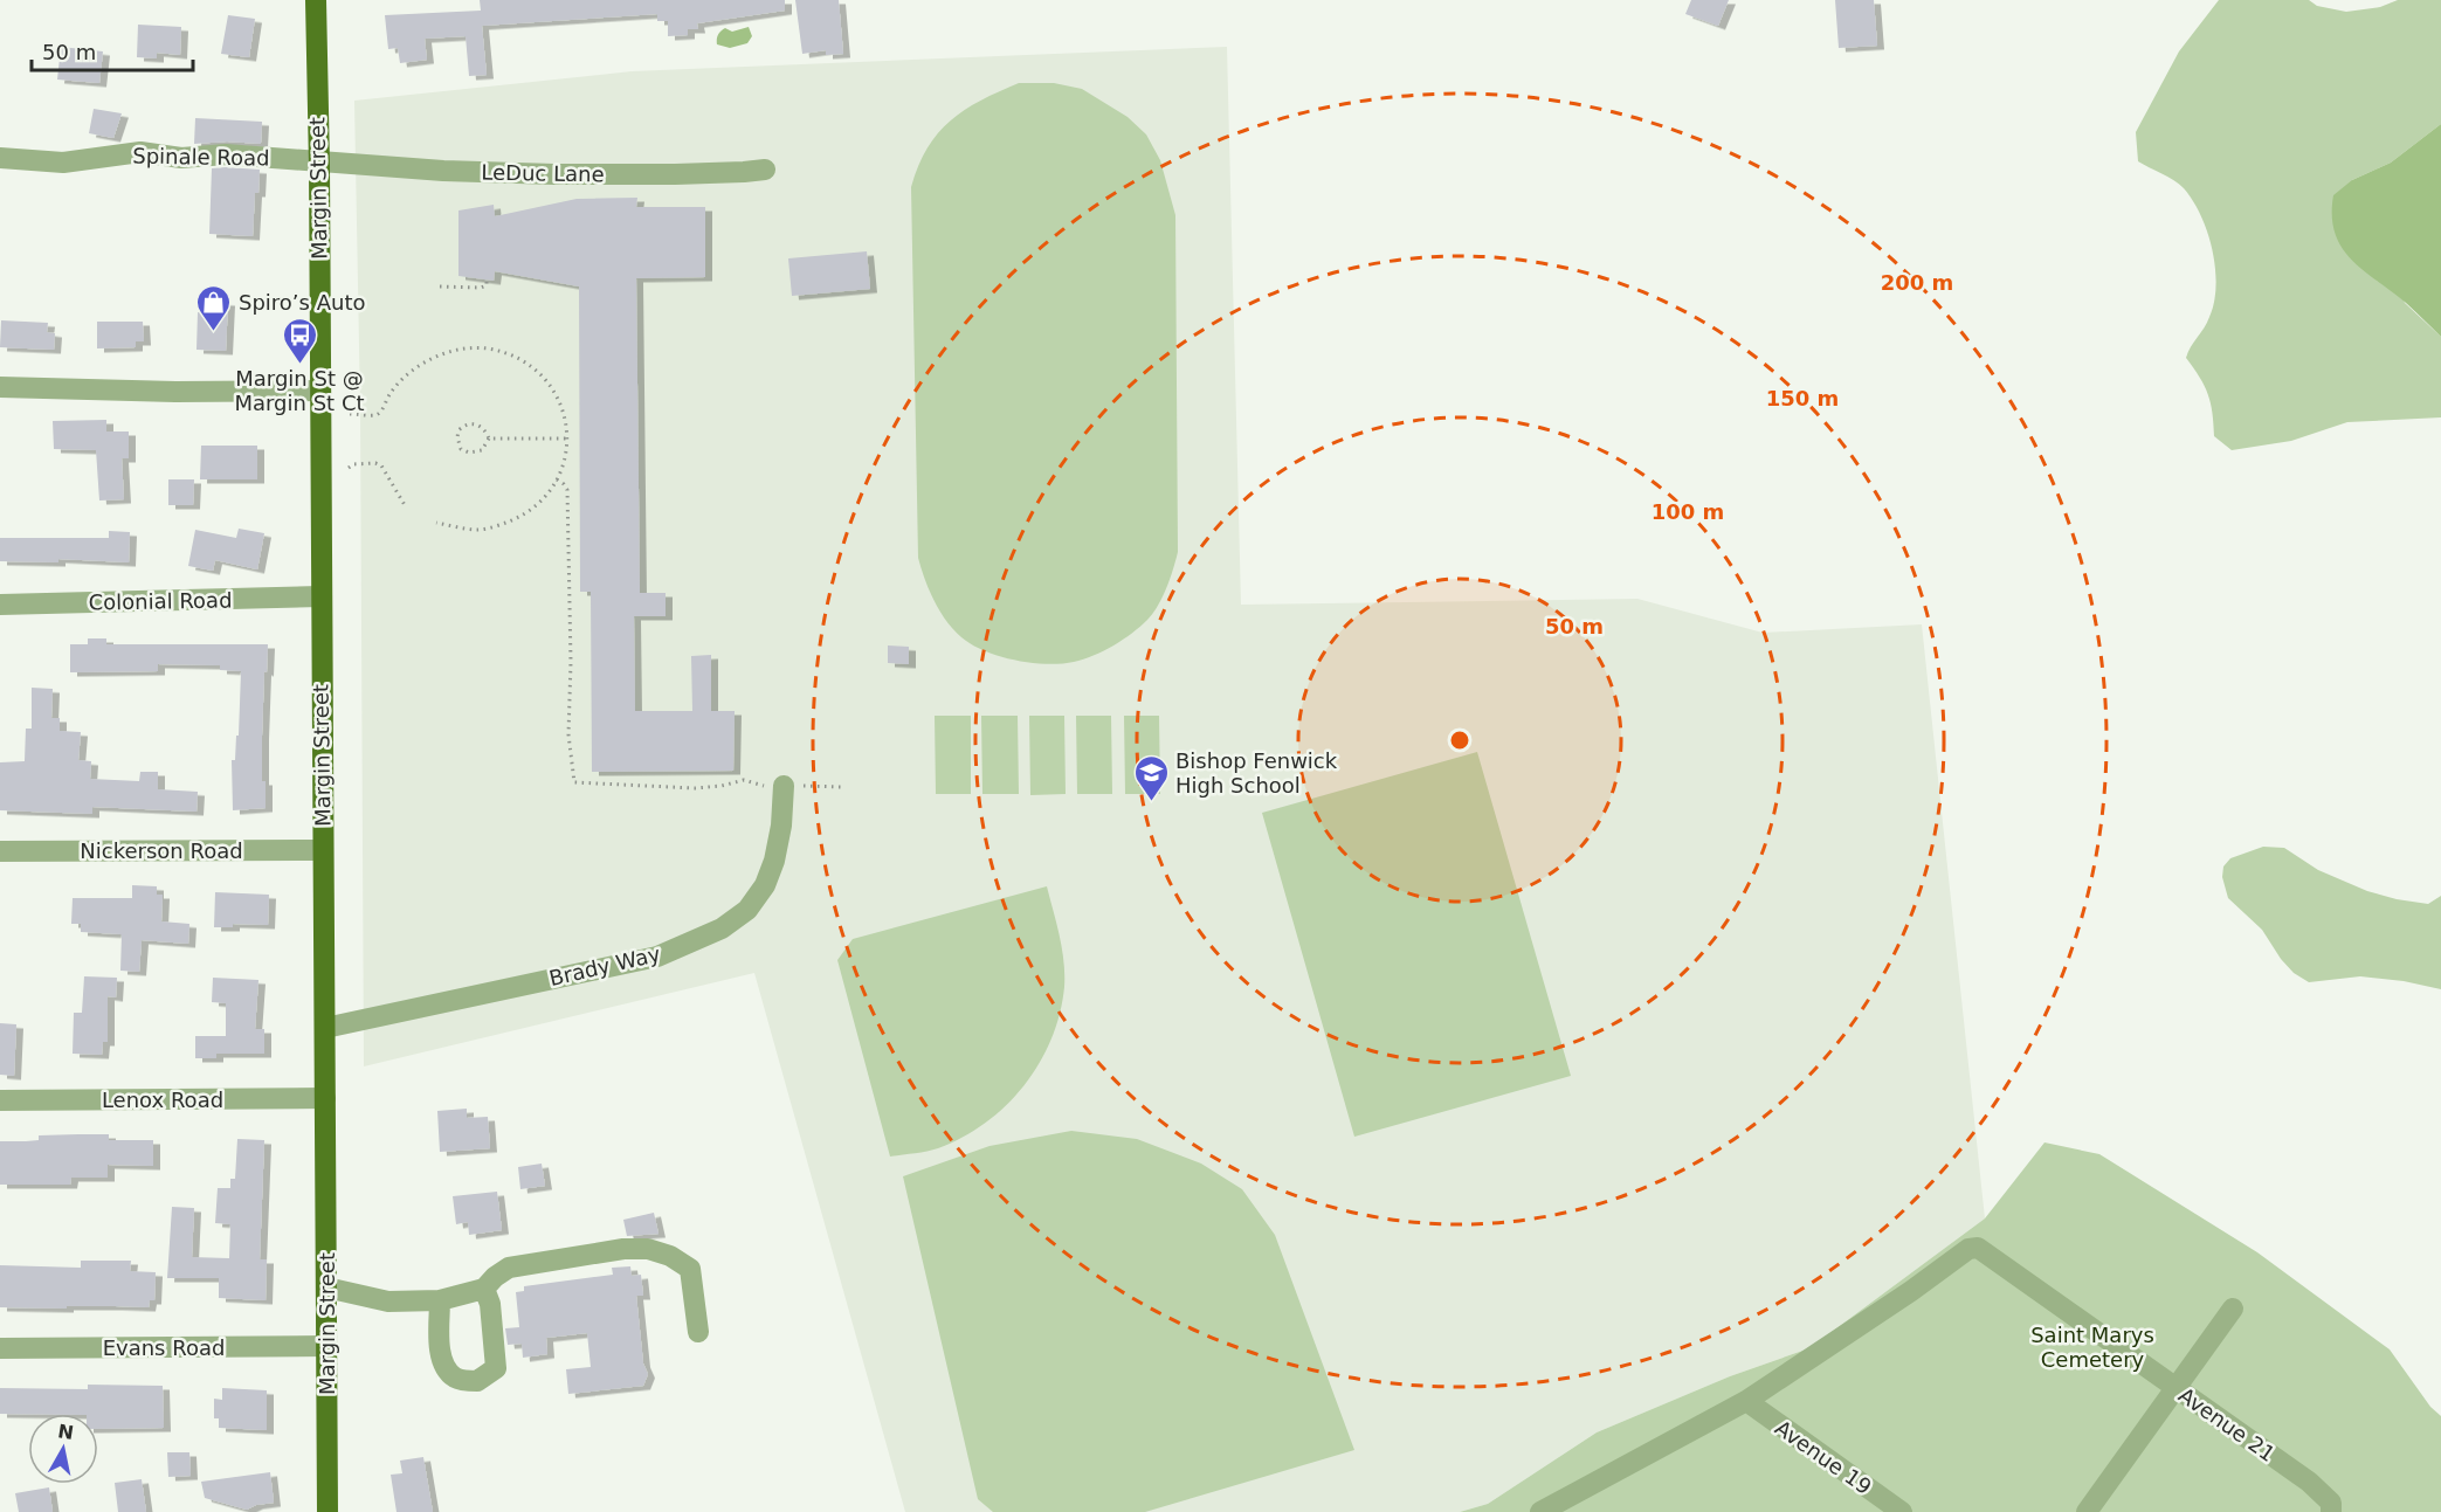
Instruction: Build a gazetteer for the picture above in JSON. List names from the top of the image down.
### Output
{
  "streets": {
    "main road": ["Margin Street"],
    "street": [
      "Spinale Road",
      "LeDuc Lane",
      "Colonial Road",
      "Nickerson Road",
      "Brady Way",
      "Lenox Road",
      "Evans Road",
      "Avenue 21",
      "Avenue 19"
    ]
  },
  "crossings": [
    ["Spinale Road", "LeDuc Lane"],
    ["Spinale Road", "Margin Street"],
    ["LeDuc Lane", "Margin Street"],
    ["Margin Street", "Colonial Road"],
    ["Margin Street", "Nickerson Road"],
    ["Margin Street", "Brady Way"],
    ["Margin Street", "Lenox Road"],
    ["Margin Street", "Evans Road"],
    ["Avenue 21", "Avenue 19"]
  ],
  "parks": ["Saint Marys Cemetery"],
  "places": {
    "shop": ["Spiro’s Auto"],
    "bus stop": ["Margin St @ Margin St Ct"],
    "school or university": ["Bishop Fenwick High School"]
  },
  "scale_bar": "50 m",
  "north": "top",
  "rings": [
    "200 m",
    "150 m",
    "100 m",
    "50 m"
  ]
}
